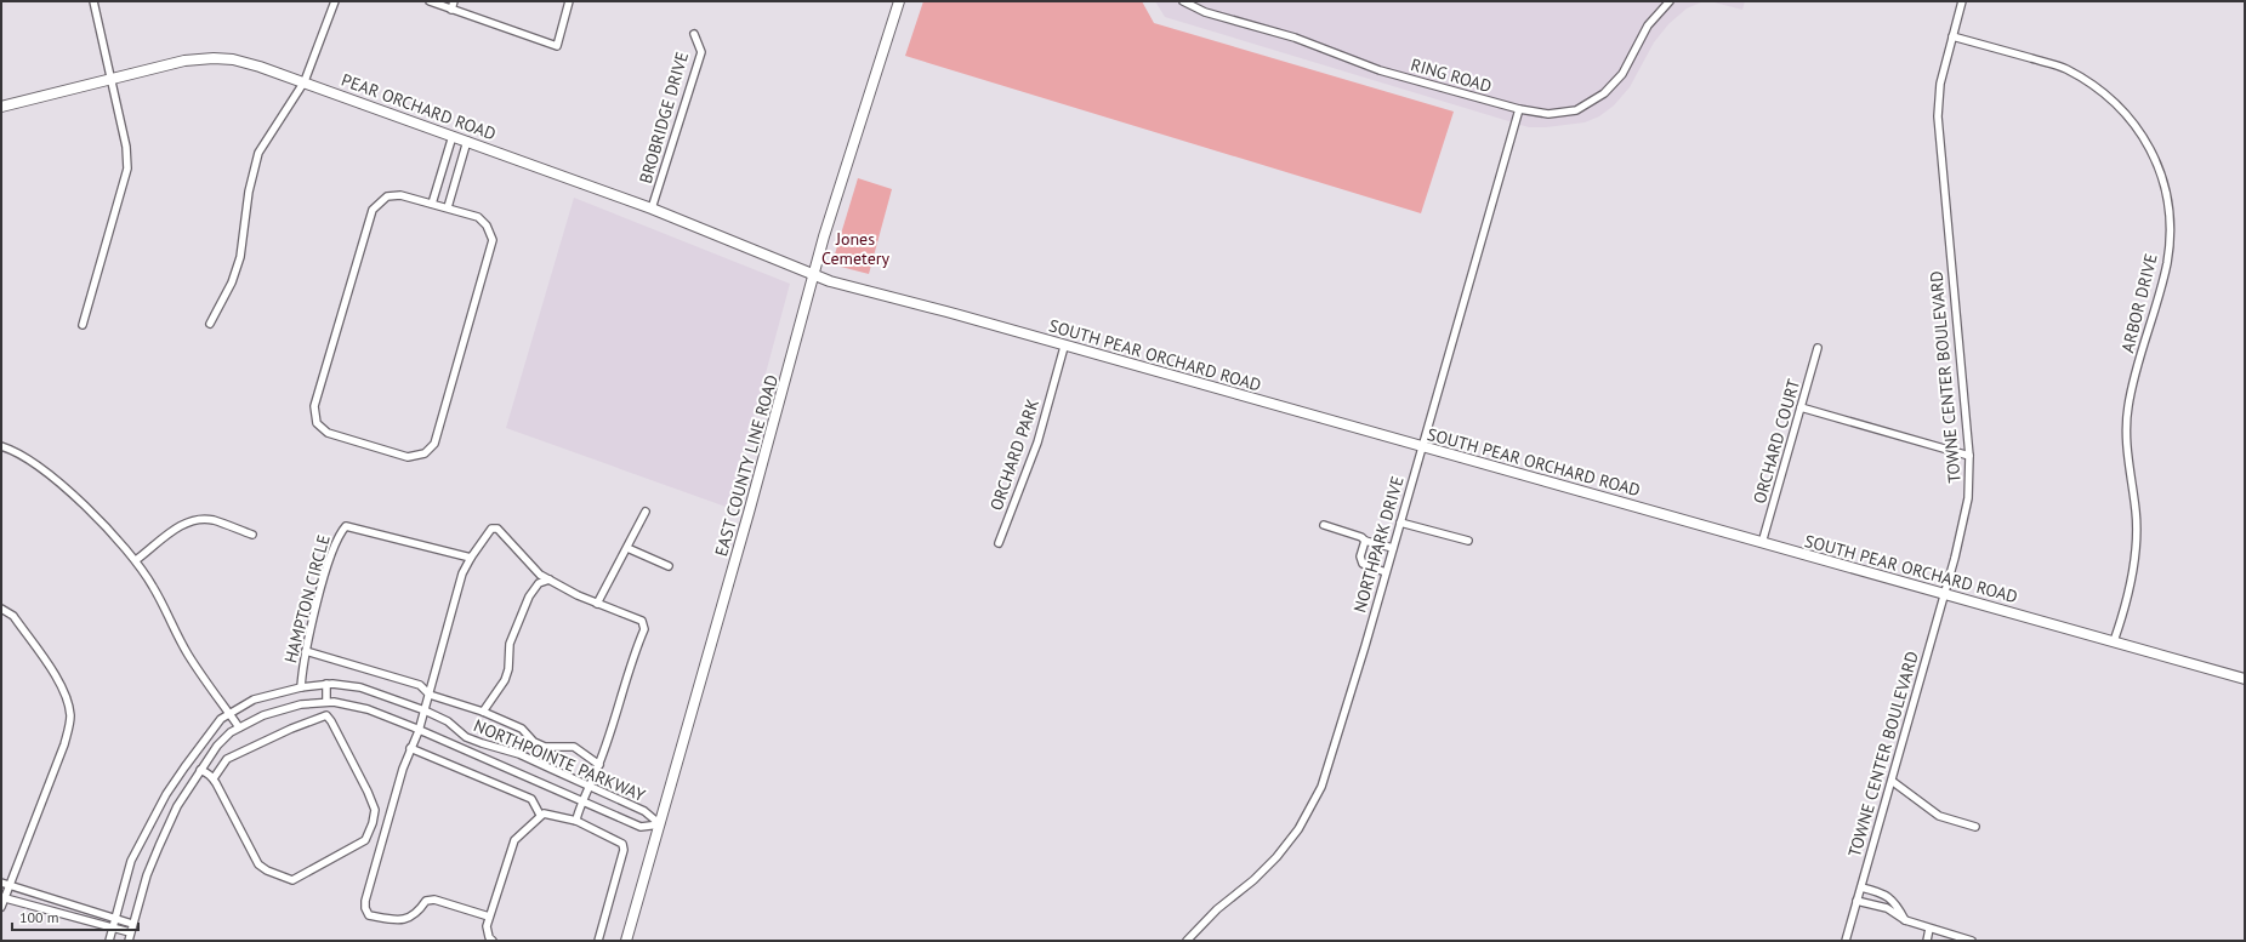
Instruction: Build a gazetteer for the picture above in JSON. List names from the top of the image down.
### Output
{
  "streets": {
    "street": [
      "RING ROAD",
      "PEAR ORCHARD ROAD",
      "BROBRIDGE DRIVE",
      "ARBOR DRIVE",
      "SOUTH PEAR ORCHARD ROAD",
      "TOWNE CENTER BOULEVARD",
      "ORCHARD COURT",
      "ORCHARD PARK",
      "EAST COUNTY LINE ROAD",
      "NORTHPARK DRIVE",
      "HAMPTON CIRCLE",
      "NORTHPOINTE PARKWAY"
    ]
  },
  "crossings": [
    ["RING ROAD", "NORTHPARK DRIVE"],
    ["PEAR ORCHARD ROAD", "BROBRIDGE DRIVE"],
    ["PEAR ORCHARD ROAD", "SOUTH PEAR ORCHARD ROAD"],
    ["PEAR ORCHARD ROAD", "EAST COUNTY LINE ROAD"],
    ["ARBOR DRIVE", "SOUTH PEAR ORCHARD ROAD"],
    ["ARBOR DRIVE", "TOWNE CENTER BOULEVARD"],
    ["SOUTH PEAR ORCHARD ROAD", "TOWNE CENTER BOULEVARD"],
    ["SOUTH PEAR ORCHARD ROAD", "ORCHARD COURT"],
    ["SOUTH PEAR ORCHARD ROAD", "ORCHARD PARK"],
    ["SOUTH PEAR ORCHARD ROAD", "EAST COUNTY LINE ROAD"],
    ["SOUTH PEAR ORCHARD ROAD", "NORTHPARK DRIVE"],
    ["EAST COUNTY LINE ROAD", "NORTHPOINTE PARKWAY"],
    ["HAMPTON CIRCLE", "NORTHPOINTE PARKWAY"]
  ],
  "parks": ["Jones Cemetery"],
  "scale_bar": "100 m"
}
